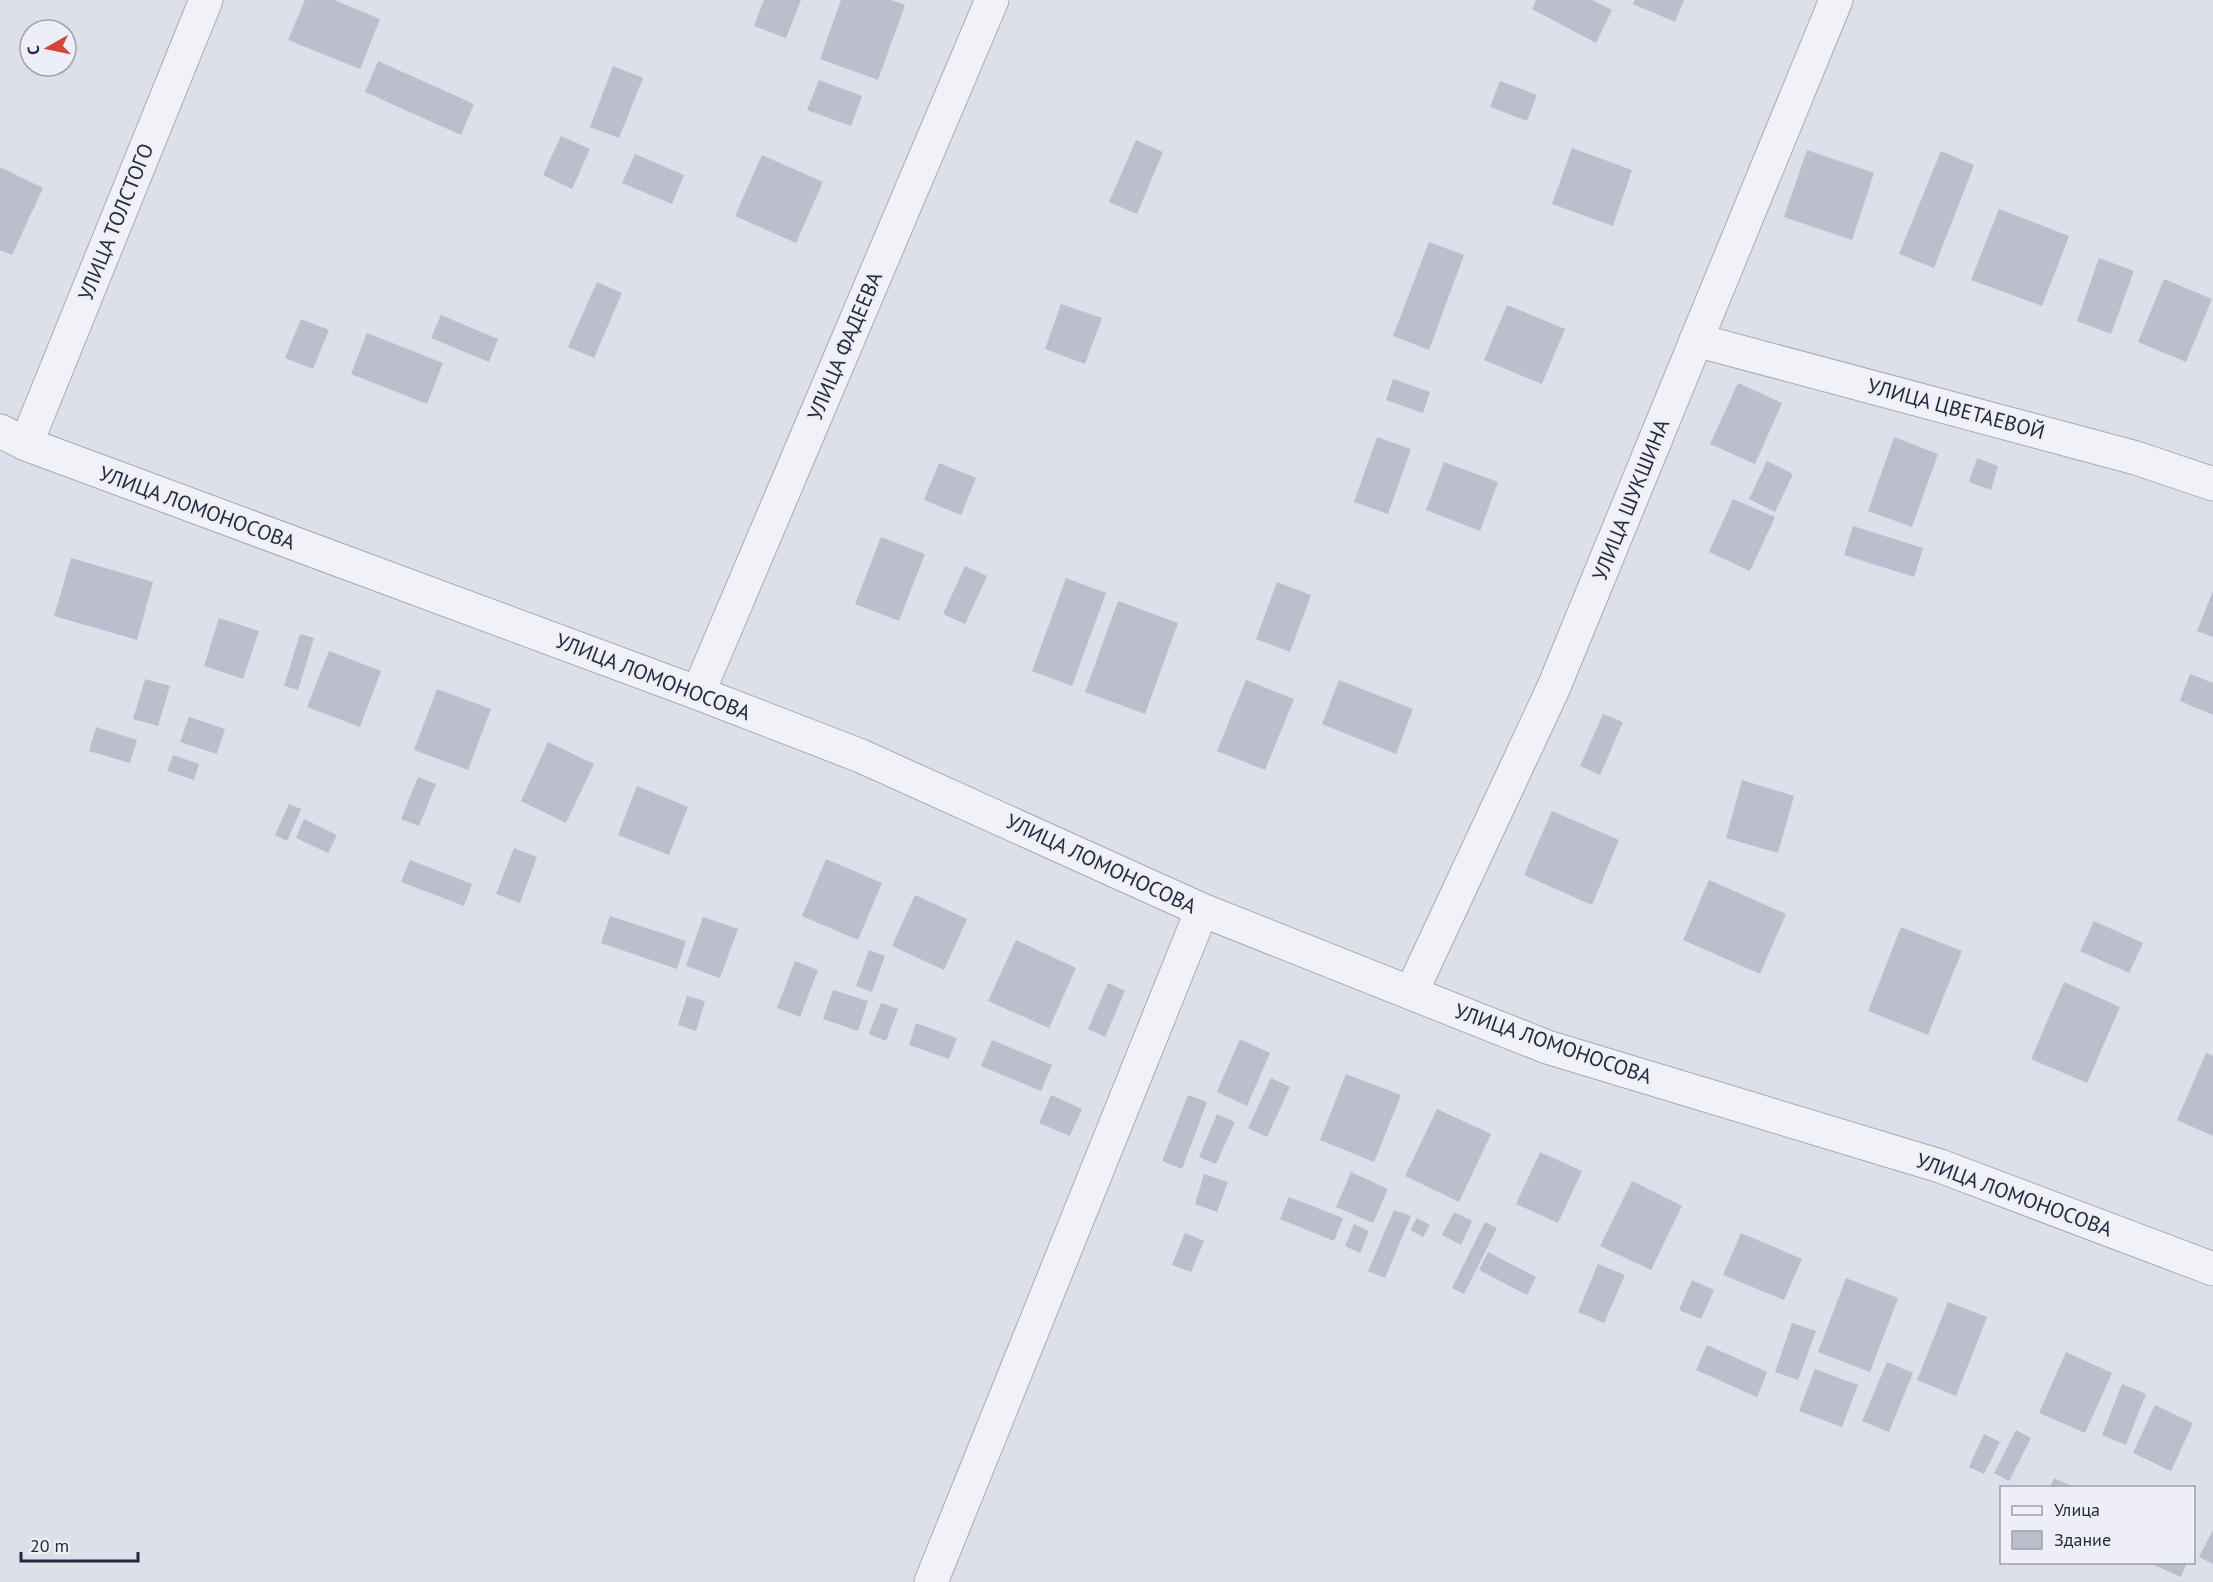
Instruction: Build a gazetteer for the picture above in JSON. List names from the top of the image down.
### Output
{
  "streets": {
    "street": [
      "УЛИЦА ТОЛСТОГО",
      "УЛИЦА ФАДЕЕВА",
      "УЛИЦА ЦВЕТАЕВОЙ",
      "УЛИЦА ШУКШИНА",
      "УЛИЦА ЛОМОНОСОВА"
    ]
  },
  "crossings": [
    ["УЛИЦА ТОЛСТОГО", "УЛИЦА ЛОМОНОСОВА"],
    ["УЛИЦА ФАДЕЕВА", "УЛИЦА ЛОМОНОСОВА"],
    ["УЛИЦА ЦВЕТАЕВОЙ", "УЛИЦА ШУКШИНА"],
    ["УЛИЦА ШУКШИНА", "УЛИЦА ЛОМОНОСОВА"]
  ],
  "legend": ["Улица", "Здание"],
  "scale_bar": "20 m",
  "north": "left"
}
